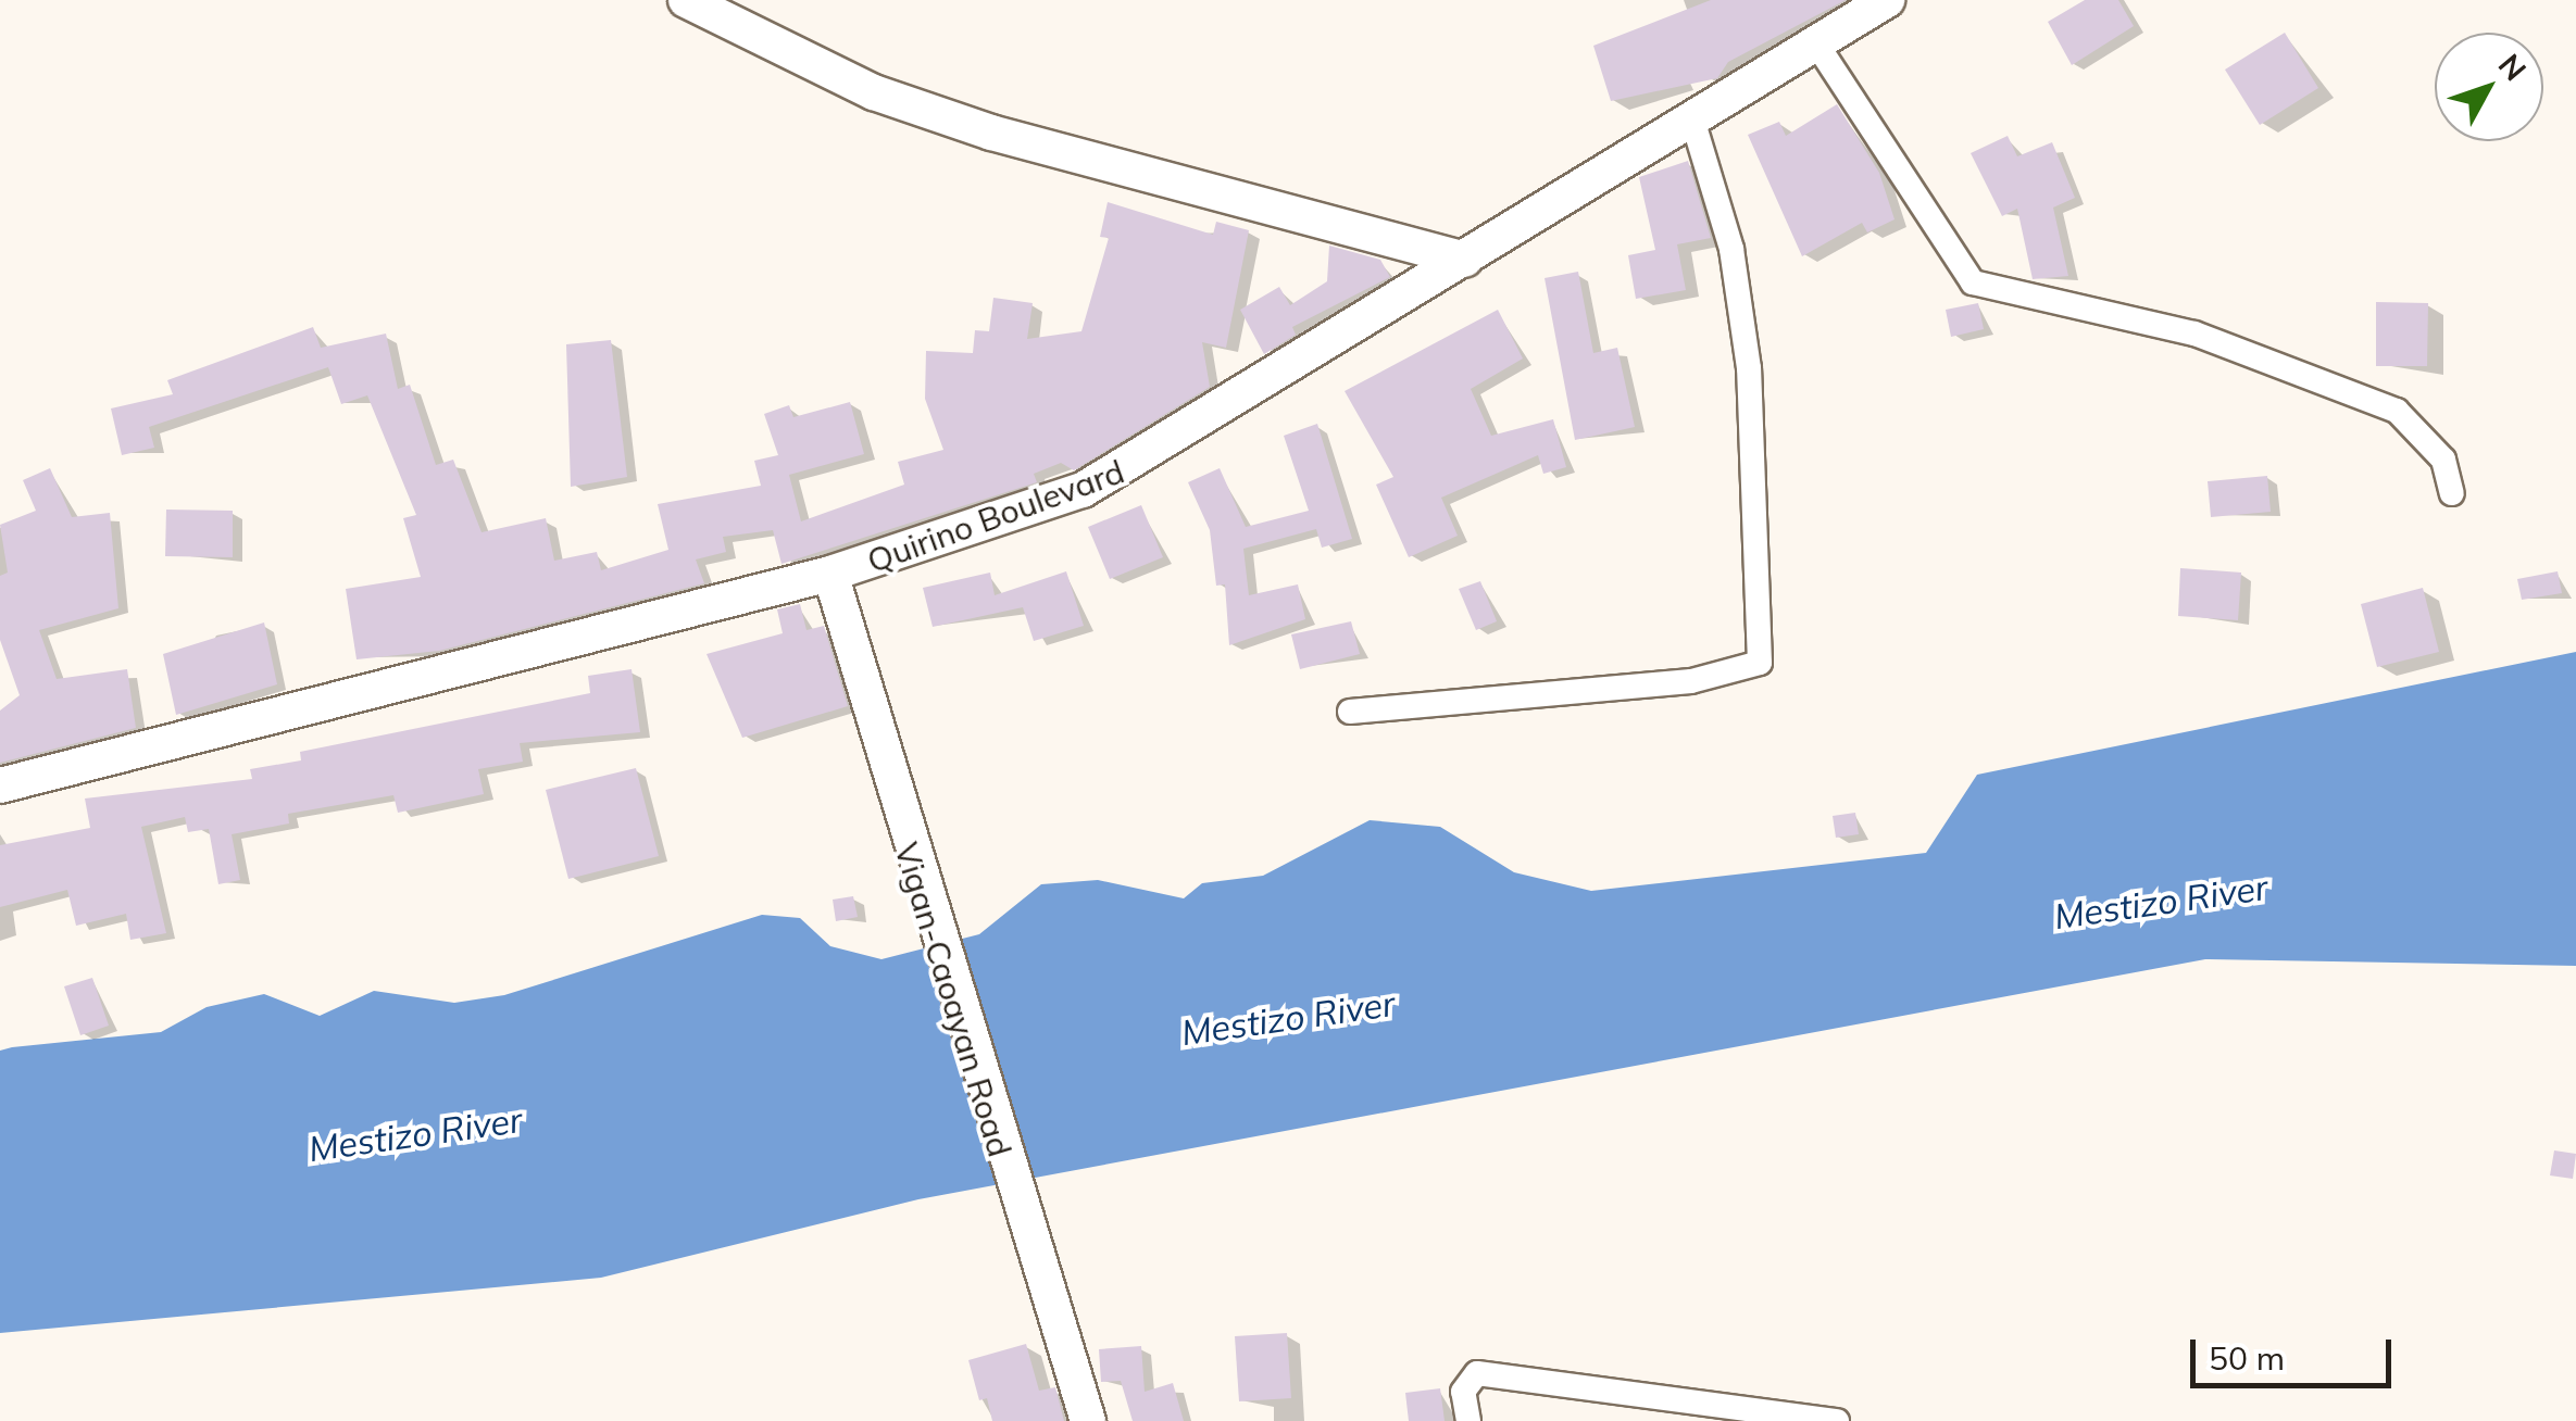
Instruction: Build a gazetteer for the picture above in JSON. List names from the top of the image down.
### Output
{
  "streets": {
    "main road": ["Quirino Boulevard", "Vigan-Caoayan Road"]
  },
  "crossings": [
    ["Quirino Boulevard", "Vigan-Caoayan Road"]
  ],
  "water": ["Mestizo River"],
  "scale_bar": "50 m",
  "north": "top right"
}
